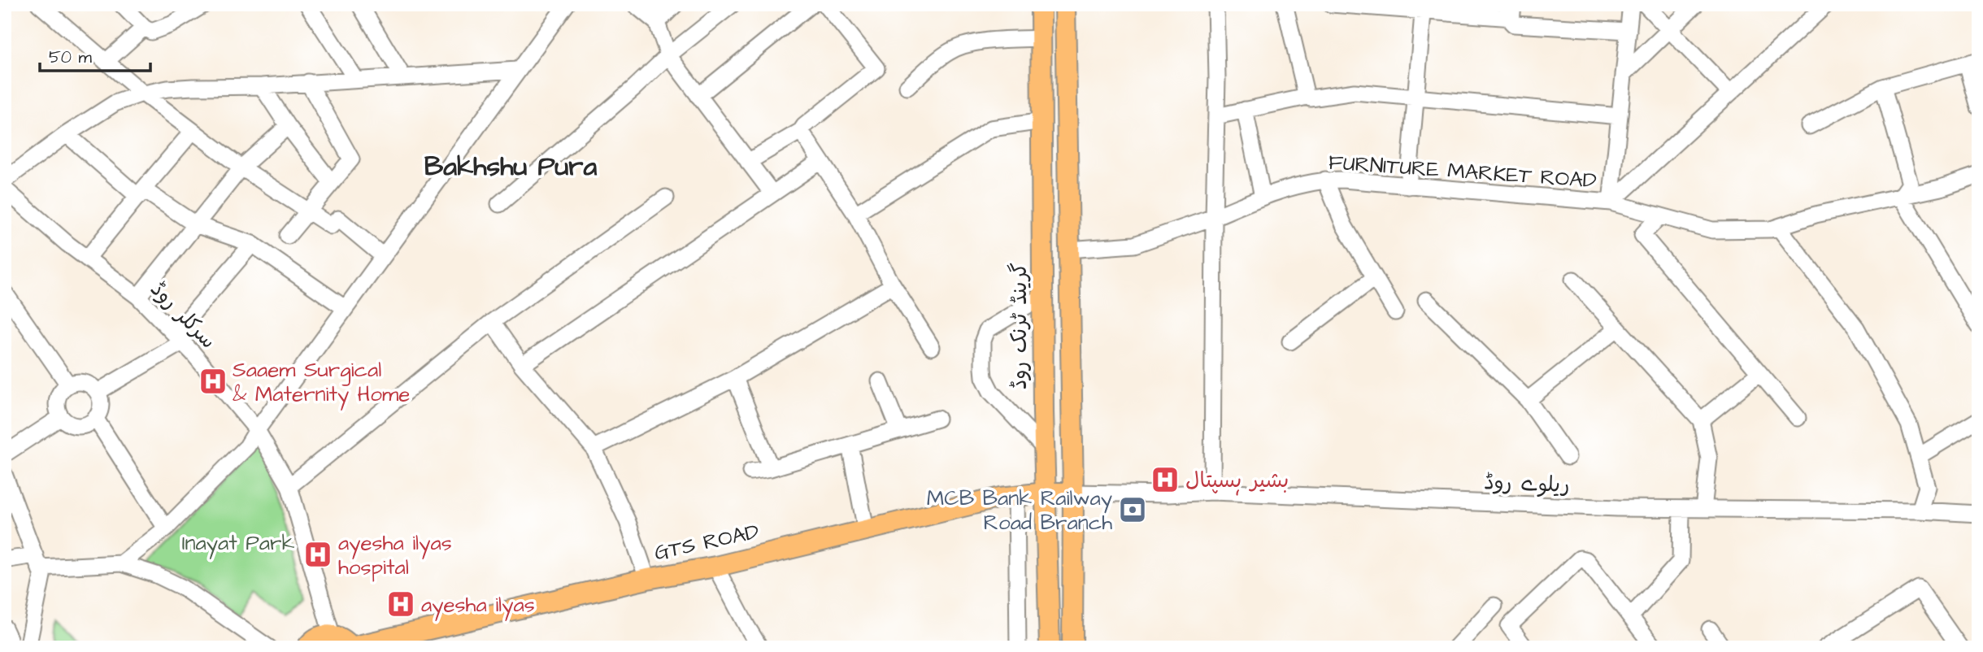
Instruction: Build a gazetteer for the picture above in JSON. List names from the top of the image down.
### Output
{
  "streets": {
    "main road": ["گرینڈ ٹرنک روڈ", "GTS ROAD"],
    "street": ["FURNITURE MARKET ROAD", "سرکلر روڈ", "ریلوے روڈ"]
  },
  "crossings": [
    ["گرینڈ ٹرنک روڈ", "GTS ROAD"],
    ["ریلوے روڈ", "GTS ROAD"]
  ],
  "districts": ["Bakhshu Pura"],
  "parks": ["Inayat Park"],
  "places": {
    "hospital": [
      "Saaem Surgical & Maternity Home",
      "بشیر ہسپتال",
      "ayesha ilyas hospital",
      "ayesha ilyas"
    ],
    "bank": ["MCB Bank Railway Road Branch"]
  },
  "scale_bar": "50 m"
}
